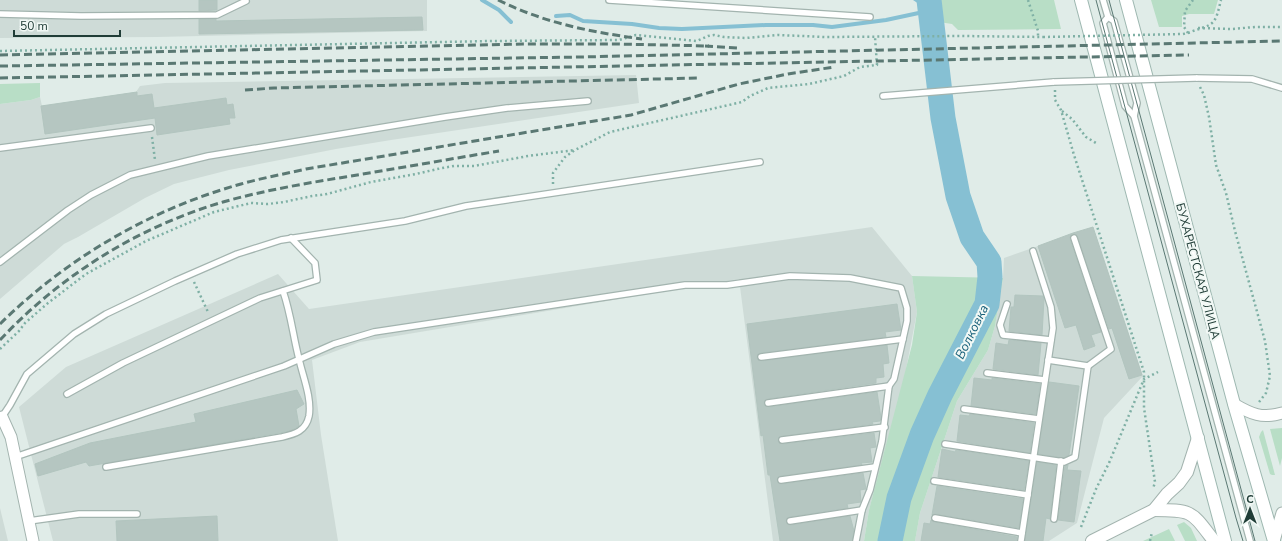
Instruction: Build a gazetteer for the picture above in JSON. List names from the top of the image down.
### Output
{
  "streets": {
    "main road": ["БУХАРЕСТСКАЯ УЛИЦА"]
  },
  "water": ["Волковка"],
  "scale_bar": "50 m",
  "north": "top"
}
